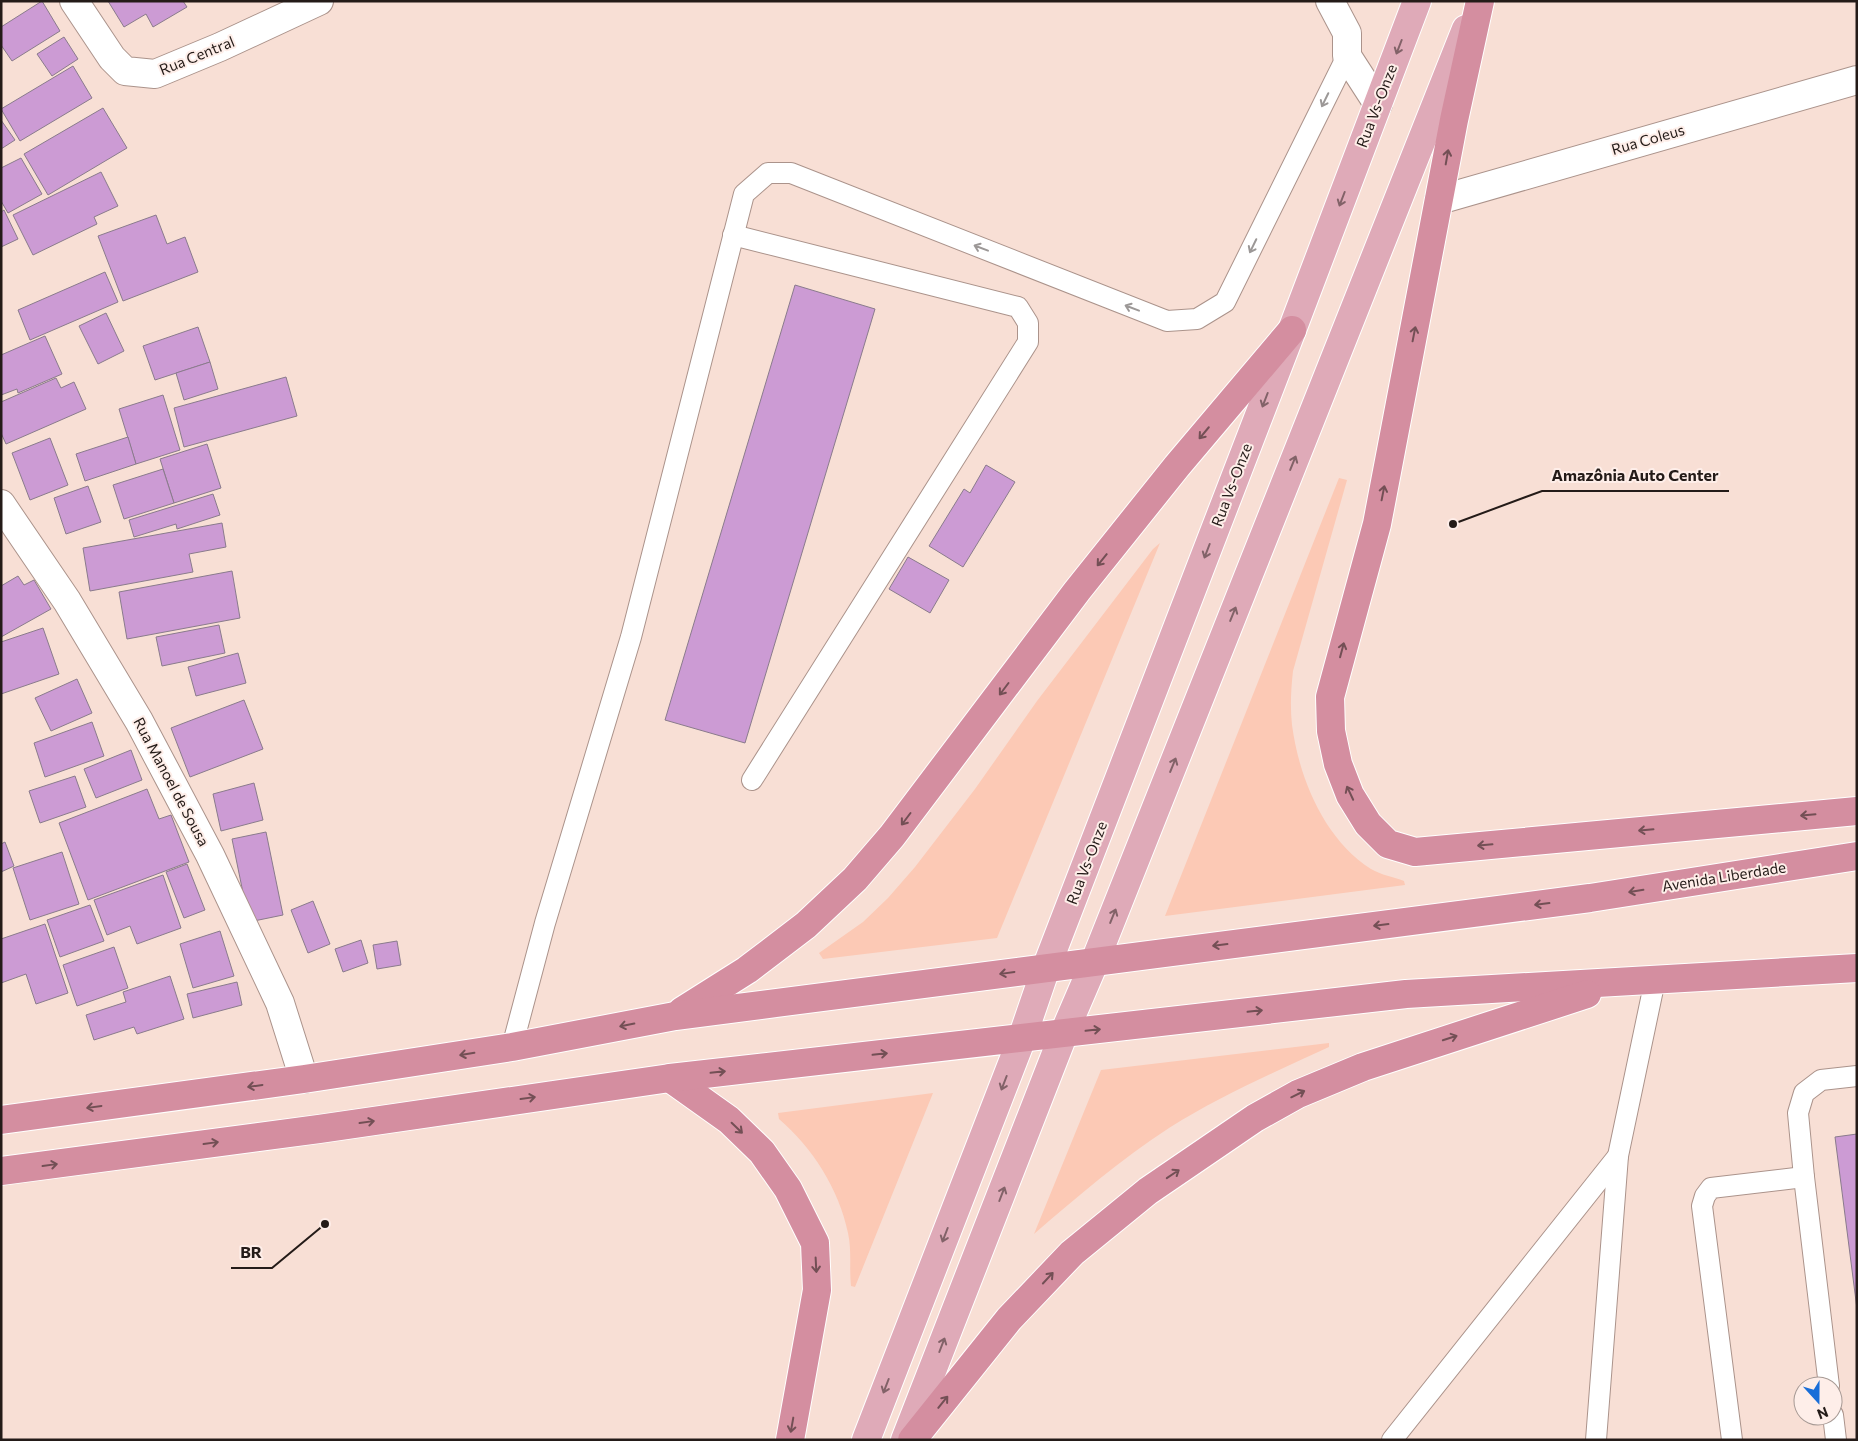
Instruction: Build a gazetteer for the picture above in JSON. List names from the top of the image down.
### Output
{
  "streets": {
    "highway": ["Avenida Liberdade"],
    "main road": ["Rua Vs-Onze"],
    "street": ["Rua Central", "Rua Coleus", "Rua Manoel de Sousa"]
  },
  "crossings": [
    ["Rua Vs-Onze", "Avenida Liberdade"],
    ["Rua Manoel de Sousa", "Avenida Liberdade"]
  ],
  "places": ["Amazônia Auto Center", "BR"],
  "north": "bottom"
}
